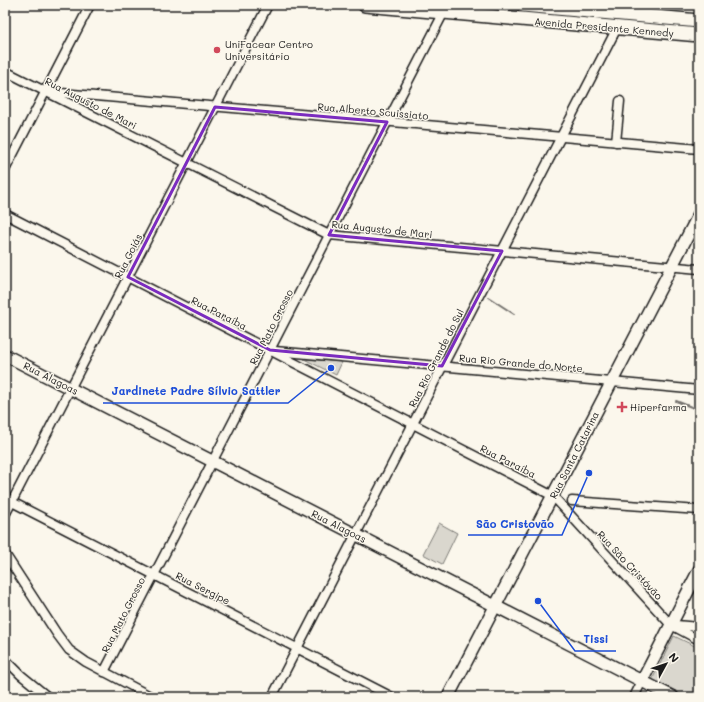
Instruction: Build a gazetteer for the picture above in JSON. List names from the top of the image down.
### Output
{
  "streets": {
    "main road": ["Avenida Presidente Kennedy"],
    "street": [
      "Rua Augusto de Mari",
      "Rua Alberto Scuissiato",
      "Rua Goiás",
      "Rua Paraíba",
      "Rua Mato Grosso",
      "Rua Rio Grande do Sul",
      "Rua Rio Grande do Norte",
      "Rua Alagoas",
      "Rua Santa Catarina",
      "Rua São Cristóvão",
      "Rua Sergipe"
    ]
  },
  "crossings": [
    ["Avenida Presidente Kennedy", "Rua Mato Grosso"],
    ["Avenida Presidente Kennedy", "Rua Rio Grande do Sul"],
    ["Rua Augusto de Mari", "Rua Alberto Scuissiato"],
    ["Rua Augusto de Mari", "Rua Goiás"],
    ["Rua Augusto de Mari", "Rua Mato Grosso"],
    ["Rua Augusto de Mari", "Rua Rio Grande do Sul"],
    ["Rua Augusto de Mari", "Rua Santa Catarina"],
    ["Rua Alberto Scuissiato", "Rua Goiás"],
    ["Rua Alberto Scuissiato", "Rua Mato Grosso"],
    ["Rua Alberto Scuissiato", "Rua Rio Grande do Sul"],
    ["Rua Goiás", "Rua Paraíba"],
    ["Rua Goiás", "Rua Alagoas"],
    ["Rua Goiás", "Rua Sergipe"],
    ["Rua Paraíba", "Rua Mato Grosso"],
    ["Rua Paraíba", "Rua Rio Grande do Sul"],
    ["Rua Paraíba", "Rua Rio Grande do Norte"],
    ["Rua Paraíba", "Rua Santa Catarina"],
    ["Rua Paraíba", "Rua São Cristóvão"],
    ["Rua Mato Grosso", "Rua Rio Grande do Norte"],
    ["Rua Mato Grosso", "Rua Alagoas"],
    ["Rua Mato Grosso", "Rua Sergipe"],
    ["Rua Rio Grande do Sul", "Rua Rio Grande do Norte"],
    ["Rua Rio Grande do Sul", "Rua Alagoas"],
    ["Rua Rio Grande do Sul", "Rua Sergipe"],
    ["Rua Rio Grande do Norte", "Rua Santa Catarina"],
    ["Rua Alagoas", "Rua Santa Catarina"],
    ["Rua Santa Catarina", "Rua São Cristóvão"]
  ],
  "places": {
    "other": [
      "UniFacear Centro Universitário",
      "Jardinete Padre Sílvio Sattler",
      "São Cristovão",
      "Tissi"
    ],
    "health": ["Hiperfarma"]
  },
  "north": "top right"
}
